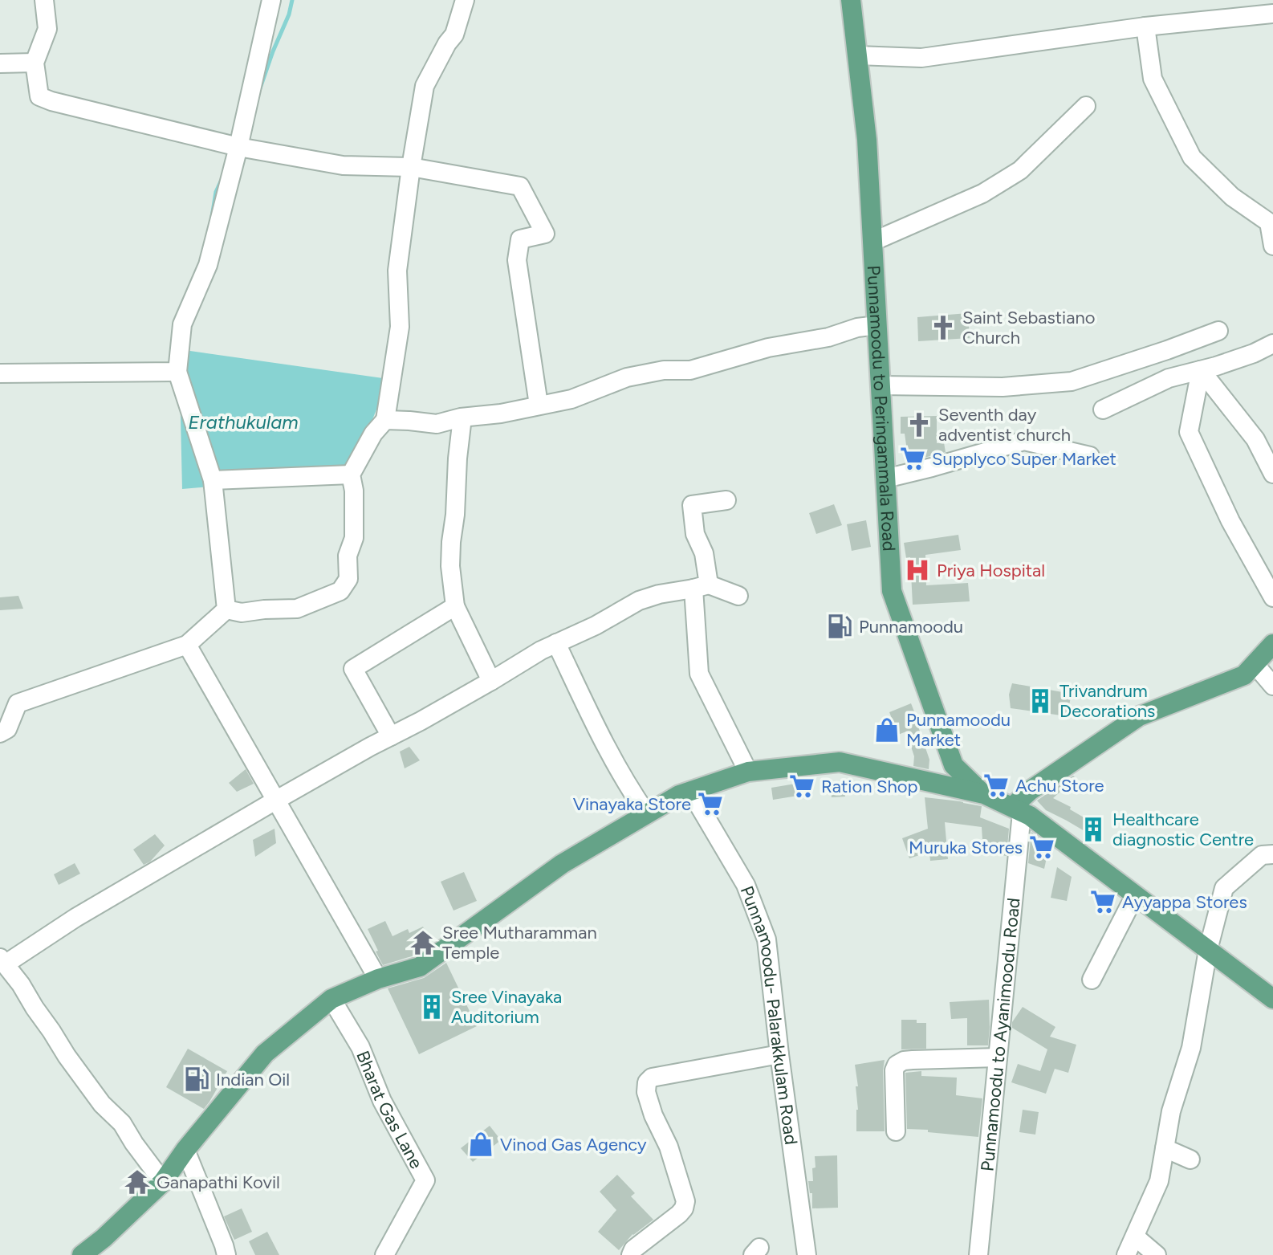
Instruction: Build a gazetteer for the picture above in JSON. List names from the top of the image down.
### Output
{
  "streets": {
    "main road": ["Punnamoodu to Peringammala Road"],
    "street": ["Punnamoodu- Palarakkulam Road", "Punnamoodu to Ayanimoodu Road", "Bharat Gas Lane"]
  },
  "water": ["Erathukulam"],
  "places": {
    "church": ["Saint Sebastiano Church", "Seventh day adventist church"],
    "supermarket": [
      "Supplyco Super Market",
      "Achu Store",
      "Ration Shop",
      "Vinayaka Store",
      "Muruka Stores",
      "Ayyappa Stores"
    ],
    "hospital": ["Priya Hospital"],
    "fuel station": ["Punnamoodu", "Indian Oil"],
    "building": ["Trivandrum Decorations", "Healthcare diagnostic Centre", "Sree Vinayaka Auditorium"],
    "shop": ["Punnamoodu Market", "Vinod Gas Agency"],
    "temple": ["Sree Mutharamman Temple", "Ganapathi Kovil"]
  }
}
